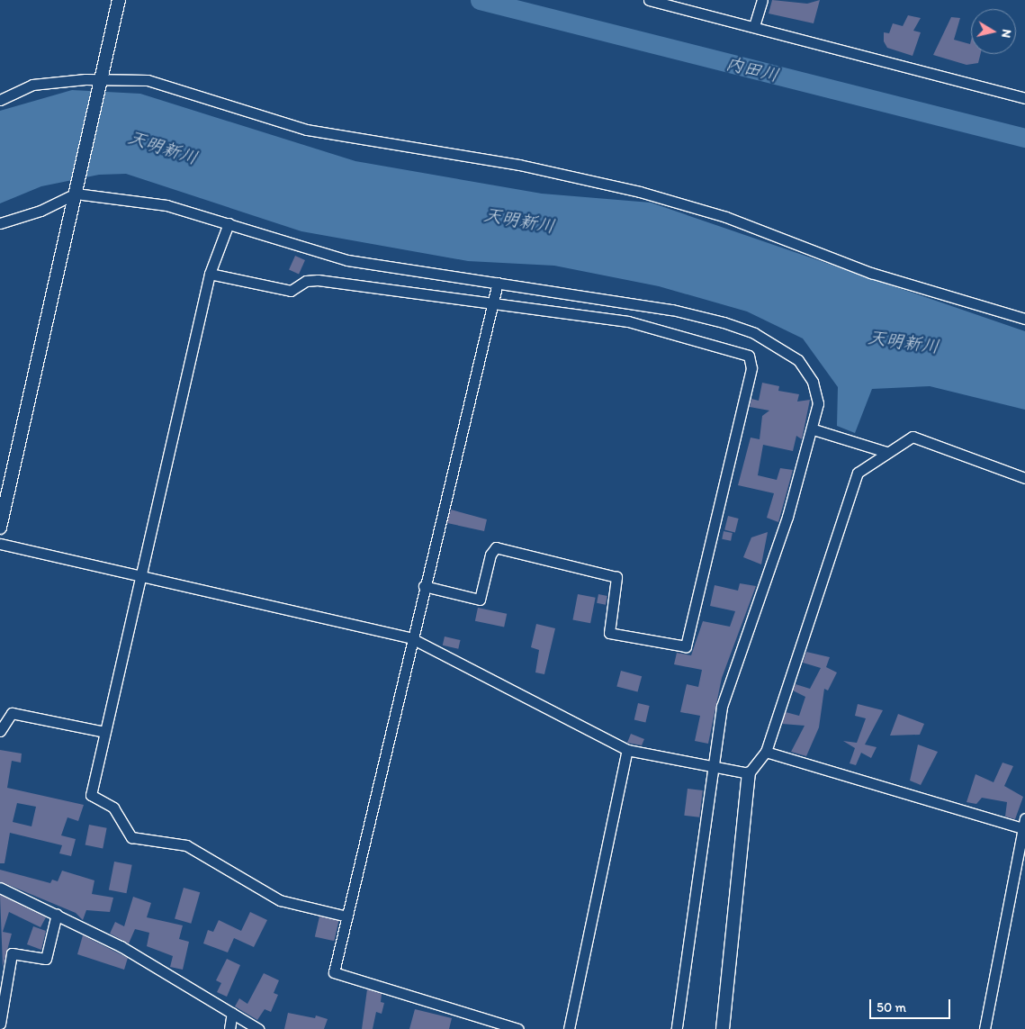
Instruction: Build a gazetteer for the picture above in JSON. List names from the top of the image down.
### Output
{
  "water": ["内田川", "天明新川"],
  "scale_bar": "50 m",
  "north": "right"
}
